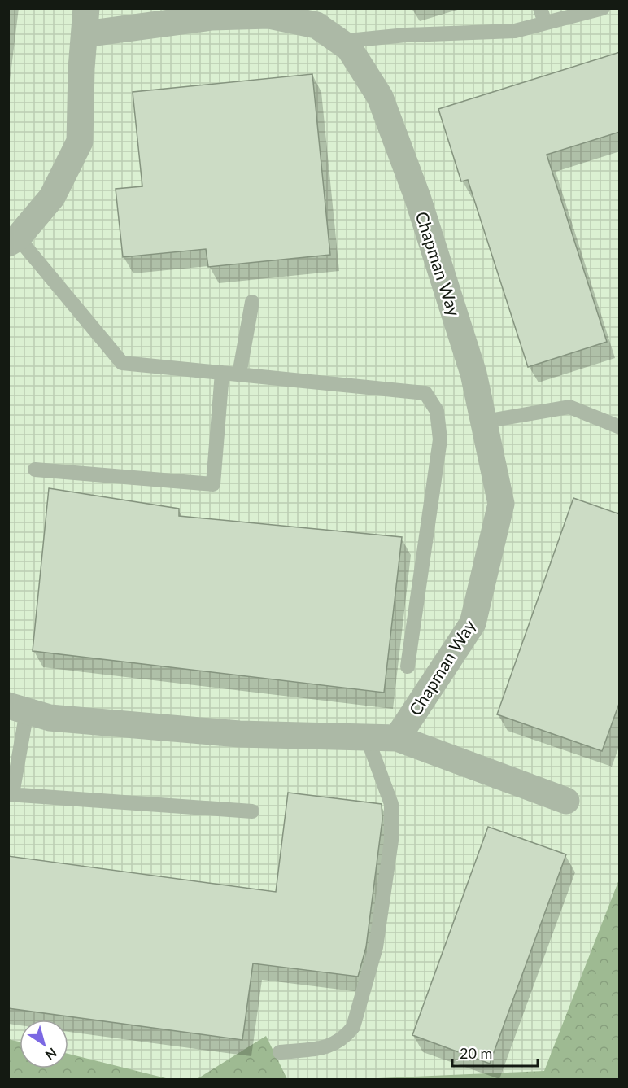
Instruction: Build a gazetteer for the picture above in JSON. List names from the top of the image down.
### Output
{
  "streets": {
    "street": ["Chapman Way"]
  },
  "scale_bar": "20 m",
  "north": "bottom right"
}
